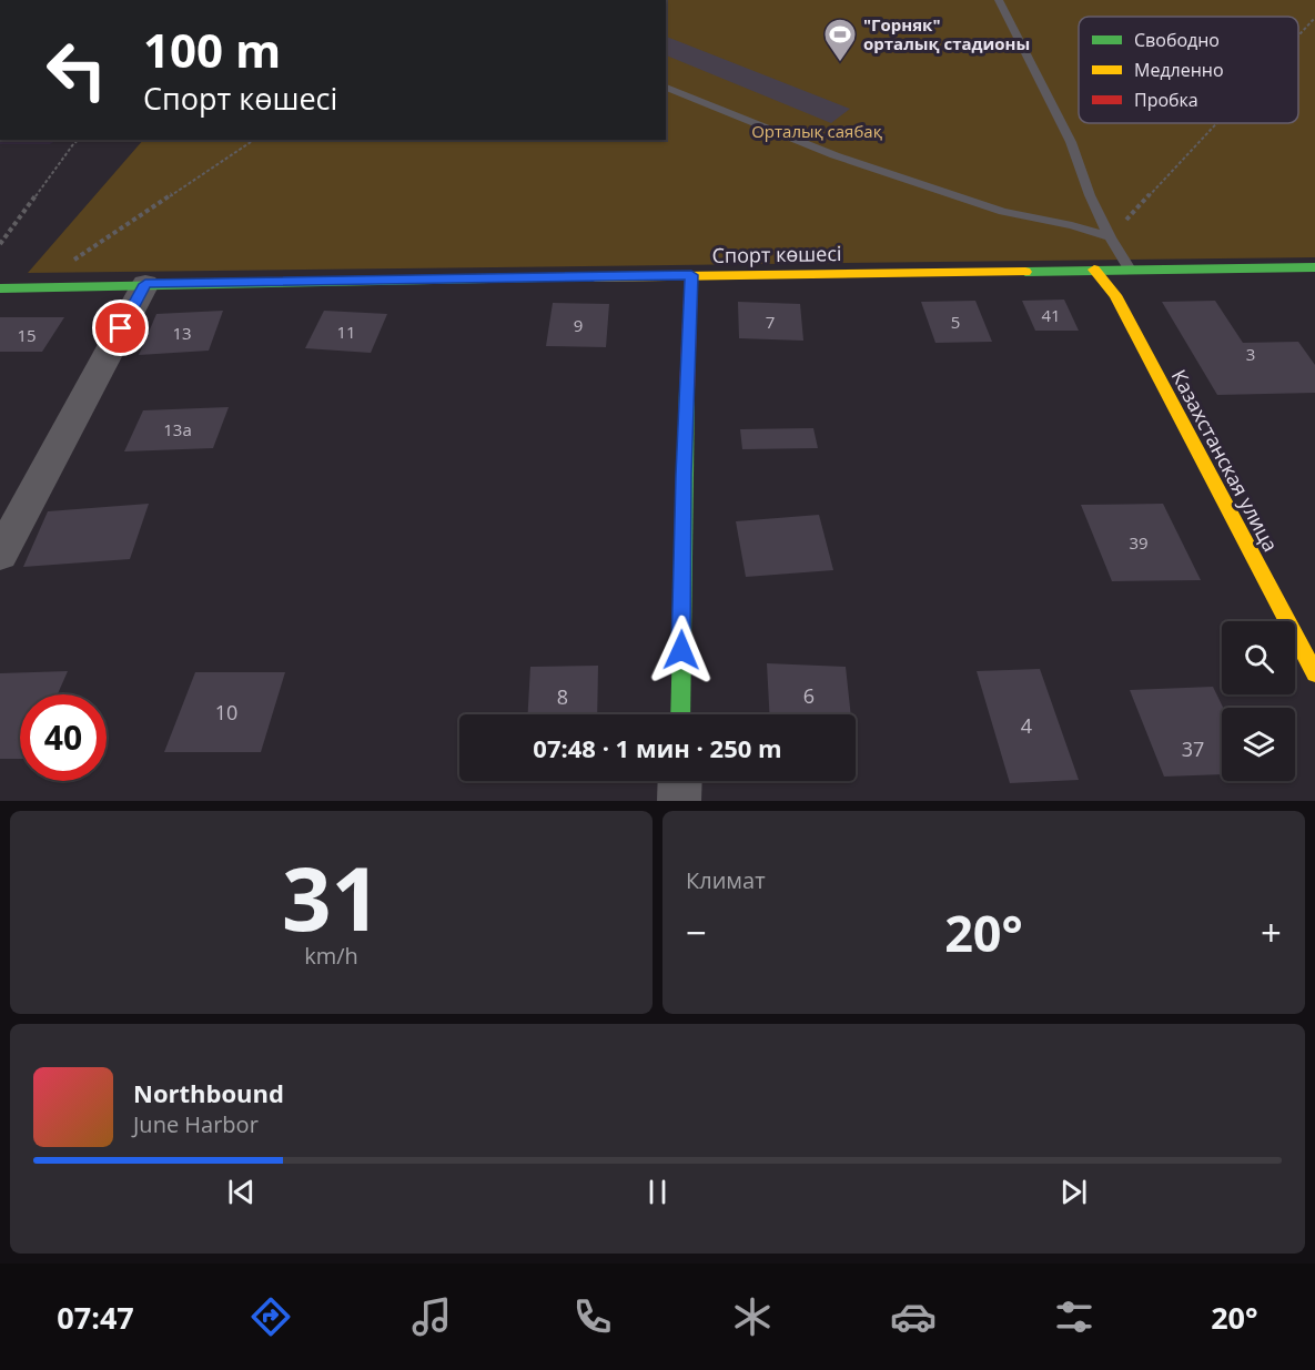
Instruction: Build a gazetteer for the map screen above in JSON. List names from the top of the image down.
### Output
{
  "streets": {
    "street": ["Спорт көшесі", "Казахстанская улица"]
  },
  "crossings": [
    ["Спорт көшесі", "Казахстанская улица"]
  ],
  "parks": ["Орталық саябақ"],
  "places": {
    "sports": ["\"Горняк\" орталық стадионы"]
  },
  "house_numbers": [
    "41",
    "7",
    "5",
    "9",
    "11",
    "13",
    "15",
    "3",
    "13а",
    "39",
    "6",
    "8",
    "10",
    "4",
    "37"
  ],
  "legend": ["Свободно", "Медленно", "Пробка"],
  "page": {
    "turn": ["100 m", "Спорт көшесі"],
    "limit": "40",
    "trip": "07:48 · 1 мин · 250 m",
    "tile": [
      ["31", "km/h"],
      "Климат"
    ],
    "heat": ["−", "20°", "+"],
    "song": ["Northbound", "June Harbor"],
    "tabs": ["07:47", "20°"]
  }
}
